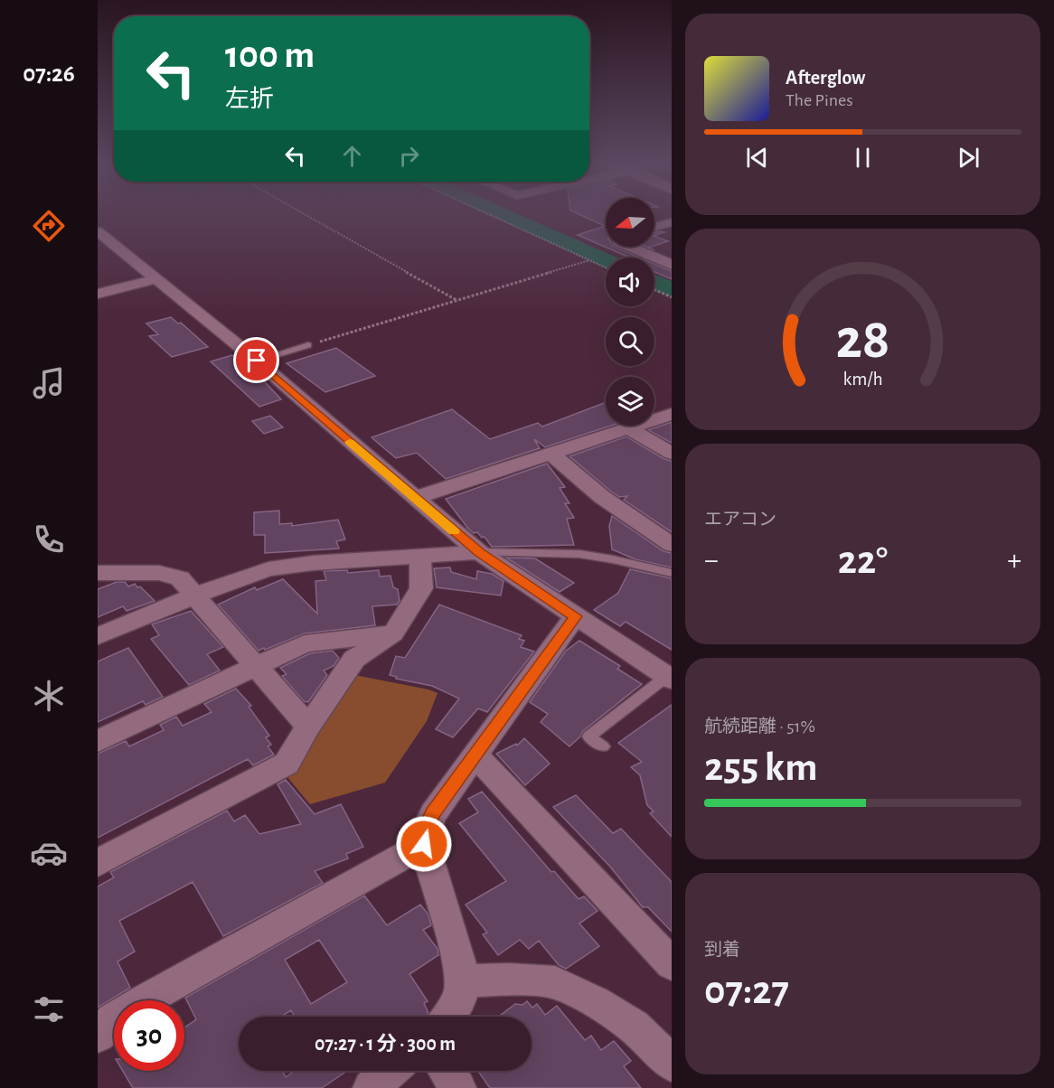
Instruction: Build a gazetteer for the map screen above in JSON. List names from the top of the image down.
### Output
{
  "north": "left",
  "page": {
    "tabs": "07:26",
    "turn": ["100 m", "左折"],
    "song": ["Afterglow", "The Pines"],
    "tile": [
      "エアコン",
      ["航続距離 · 51%", "255 km"],
      ["到着", "07:27"]
    ],
    "heat": ["−", "22°", "+"],
    "limit": "30",
    "trip": "07:27 · 1 分 · 300 m",
    "gauge": ["28", "km/h"]
  }
}
